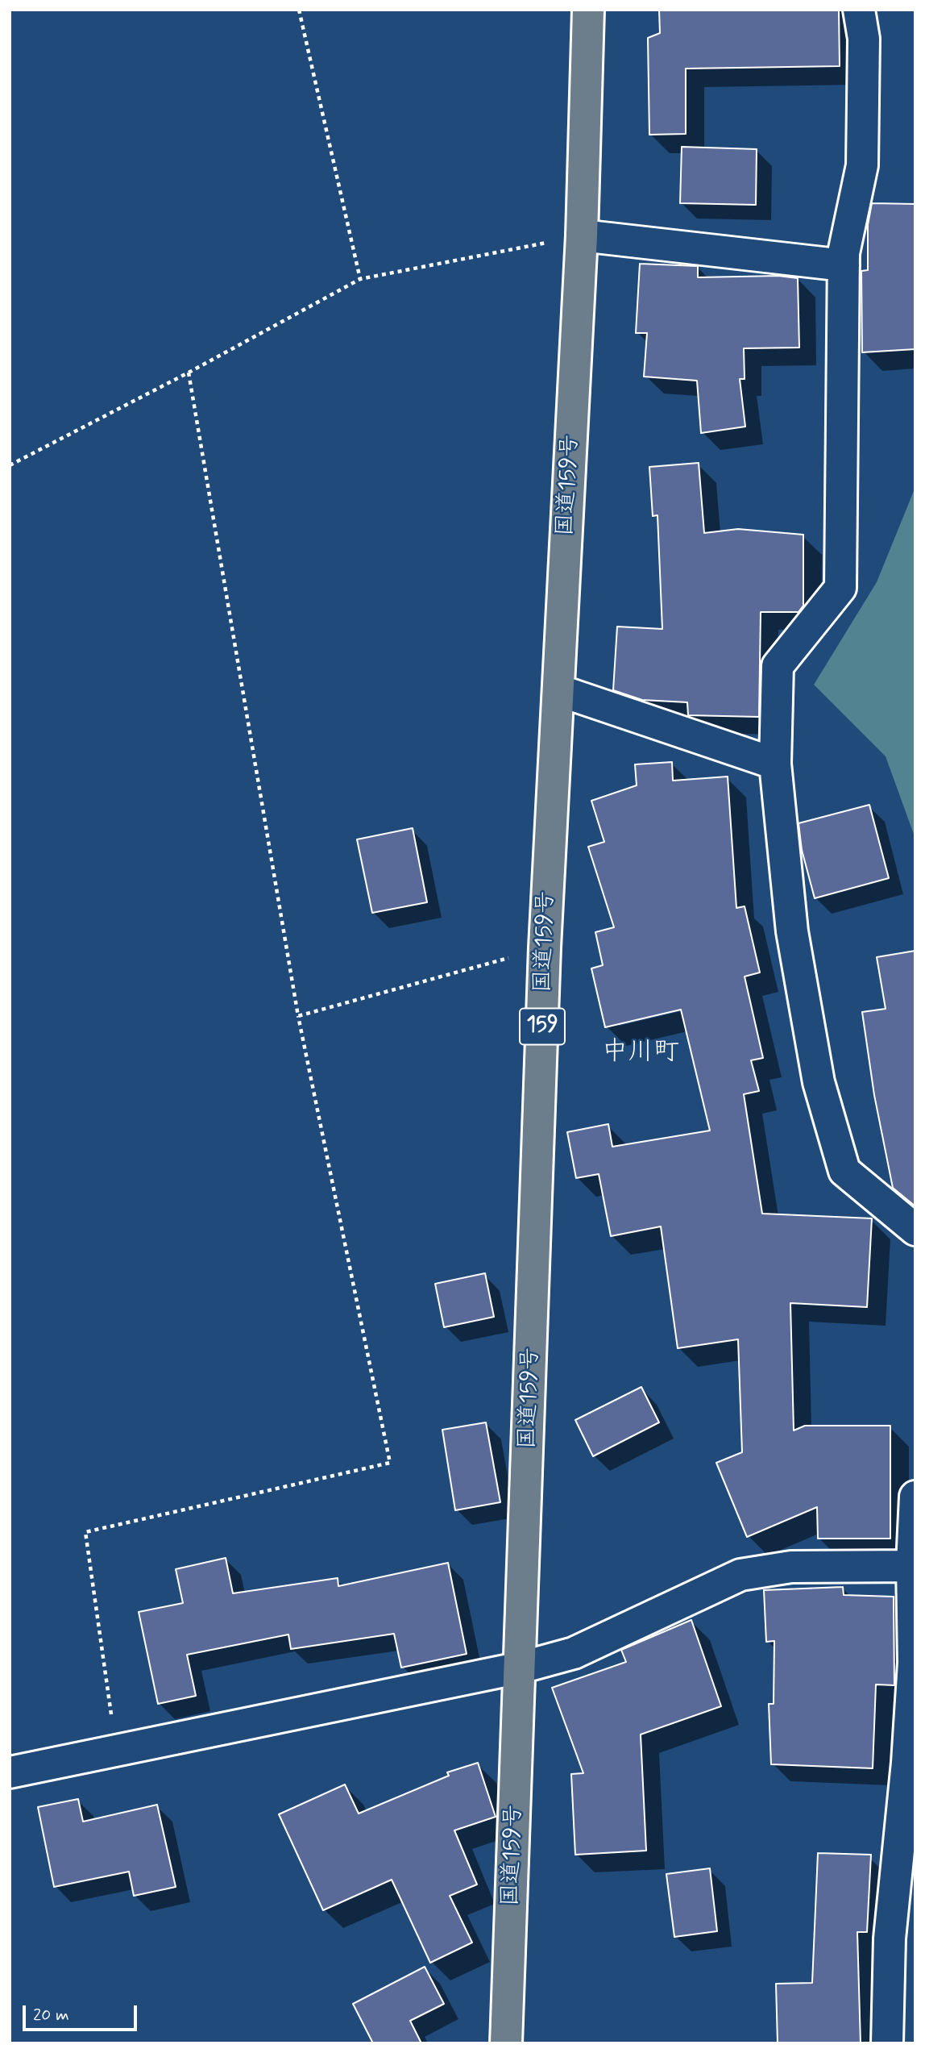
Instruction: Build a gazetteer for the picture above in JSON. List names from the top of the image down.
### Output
{
  "streets": {
    "highway": ["国道159号", "159"]
  },
  "districts": ["中川町"],
  "scale_bar": "20 m"
}
